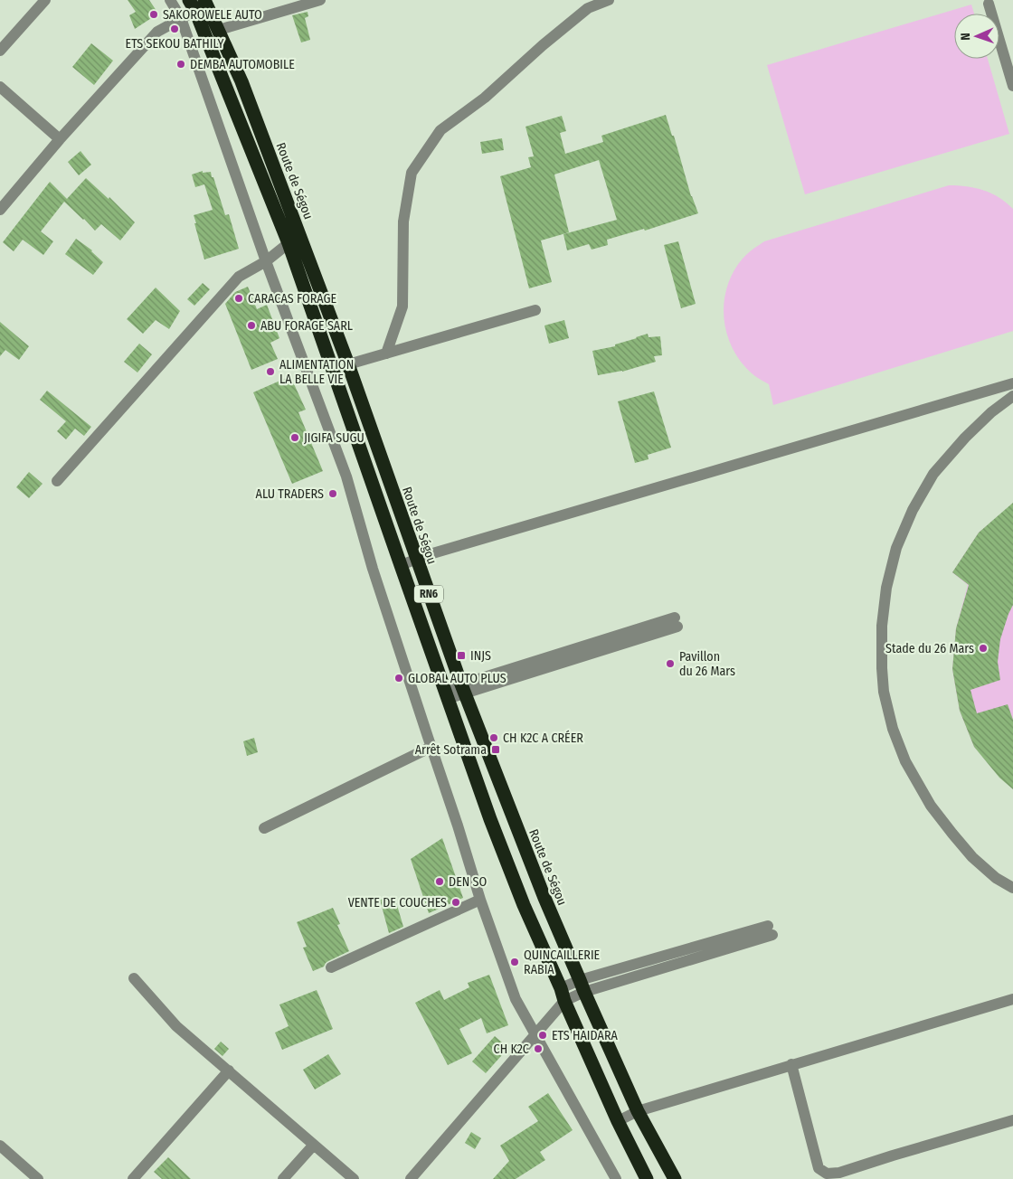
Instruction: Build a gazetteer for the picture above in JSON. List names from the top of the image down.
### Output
{
  "streets": {
    "highway": ["Route de Ségou", "RN6"]
  },
  "places": {
    "other": [
      "SAKOROWELE AUTO",
      "ETS SEKOU BATHILY",
      "DEMBA AUTOMOBILE",
      "CARACAS FORAGE",
      "ABU FORAGE SARL",
      "ALIMENTATION LA BELLE VIE",
      "JIGIFA SUGU",
      "ALU TRADERS",
      "Stade du 26 Mars",
      "Pavillon du 26 Mars",
      "GLOBAL AUTO PLUS",
      "CH K2C A CRÉER",
      "DEN SO",
      "VENTE DE COUCHES",
      "QUINCAILLERIE RABIA",
      "ETS HAIDARA",
      "CH K2C"
    ],
    "transit": ["INJS", "Arrêt Sotrama"]
  },
  "north": "left"
}
